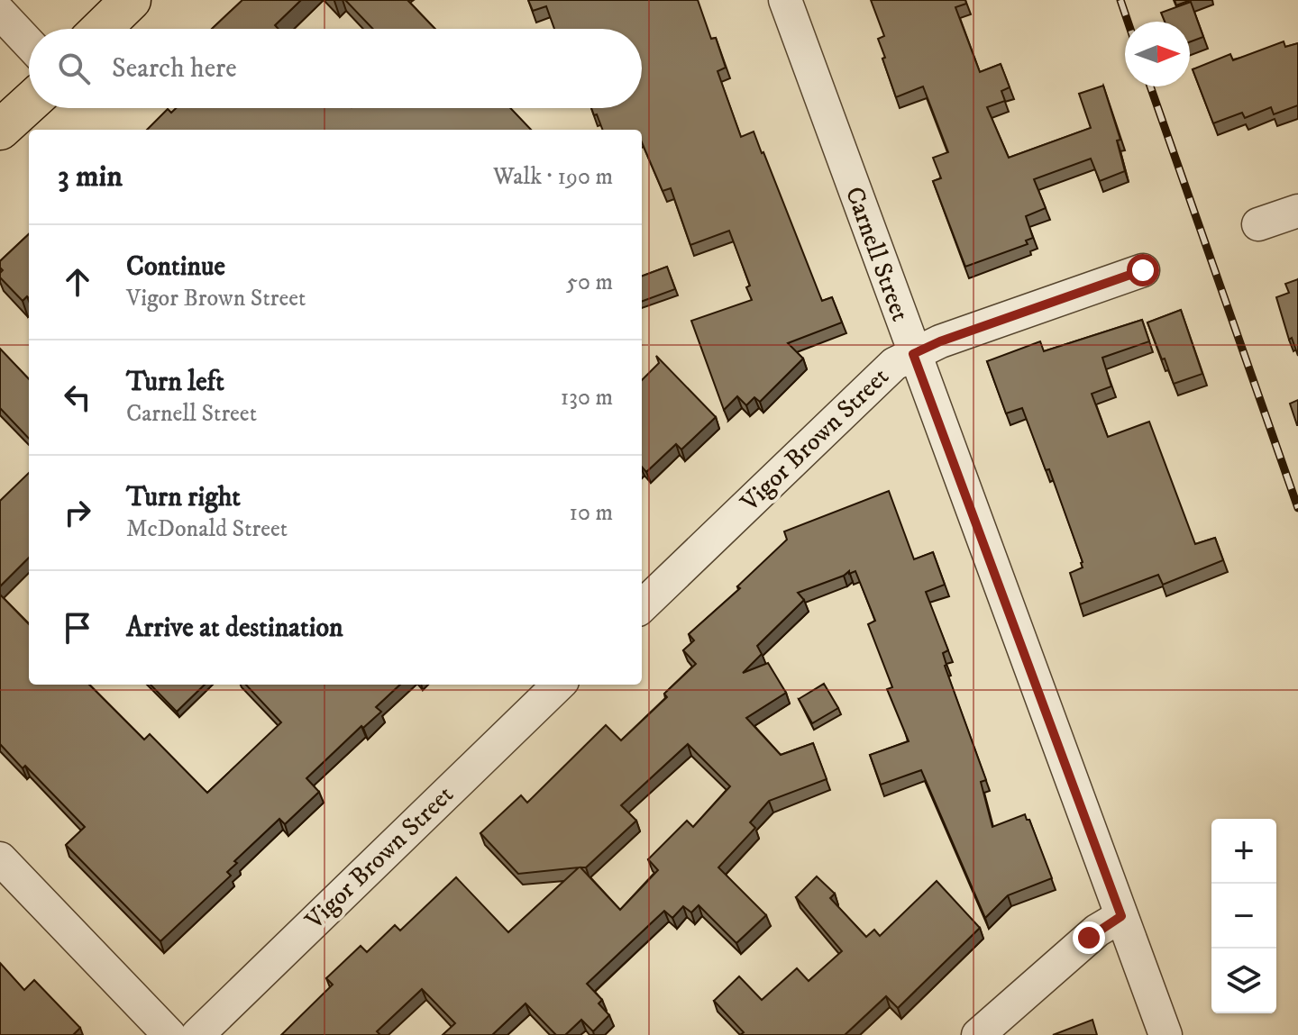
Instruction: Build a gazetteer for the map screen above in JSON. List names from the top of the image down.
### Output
{
  "streets": {
    "street": ["Carnell Street", "Vigor Brown Street"]
  },
  "crossings": [
    ["Carnell Street", "Vigor Brown Street"]
  ],
  "north": "right",
  "page": {
    "search": "Search here",
    "heading": ["3 min", "Walk · 190 m"],
    "list": [
      ["Continue", "Vigor Brown Street", "50 m"],
      ["Turn left", "Carnell Street", "130 m"],
      ["Turn right", "McDonald Street", "10 m"],
      "Arrive at destination"
    ],
    "map_buttons": ["+", "−"]
  }
}
